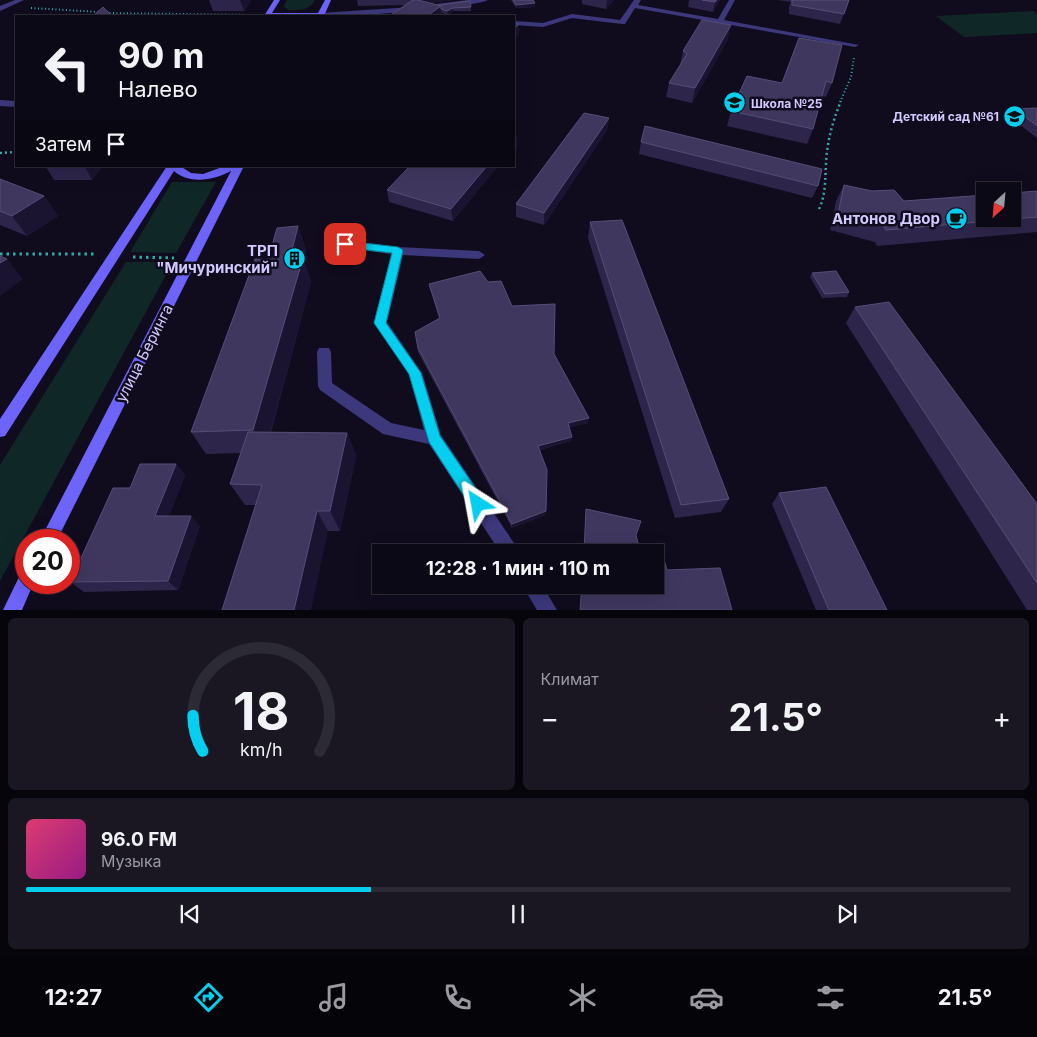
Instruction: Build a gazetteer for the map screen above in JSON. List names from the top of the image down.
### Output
{
  "streets": {
    "street": ["улица Беринга"]
  },
  "places": {
    "school or university": ["Школа №25", "Детский сад №61"],
    "cafe": ["Антонов Двор"],
    "building": ["ТРП \"Мичуринский\""]
  },
  "north": "bottom left",
  "page": {
    "turn": ["90 m", "Налево"],
    "then": "Затем",
    "limit": "20",
    "trip": "12:28 · 1 мин · 110 m",
    "tile": "Климат",
    "heat": ["−", "21.5°", "+"],
    "song": ["96.0 FM", "Музыка"],
    "tabs": ["12:27", "21.5°"],
    "gauge": ["18", "km/h"]
  }
}
